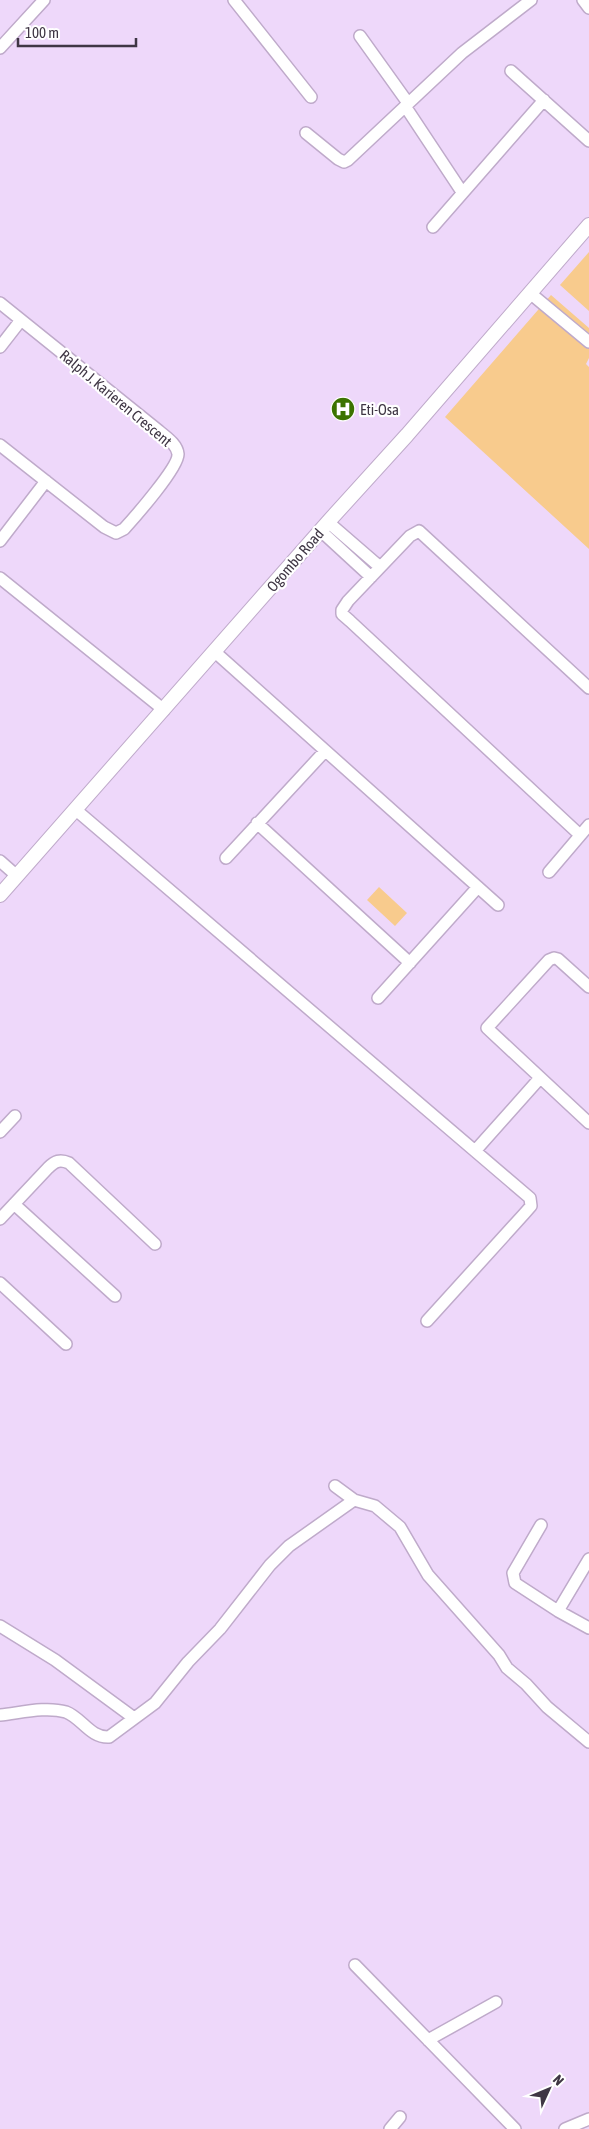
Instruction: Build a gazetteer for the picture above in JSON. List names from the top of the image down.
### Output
{
  "streets": {
    "main road": ["Ogombo Road"],
    "street": ["Ralph J. Karieren Crescent"]
  },
  "places": {
    "hospital": ["Eti-Osa"]
  },
  "scale_bar": "100 m",
  "north": "top right"
}
